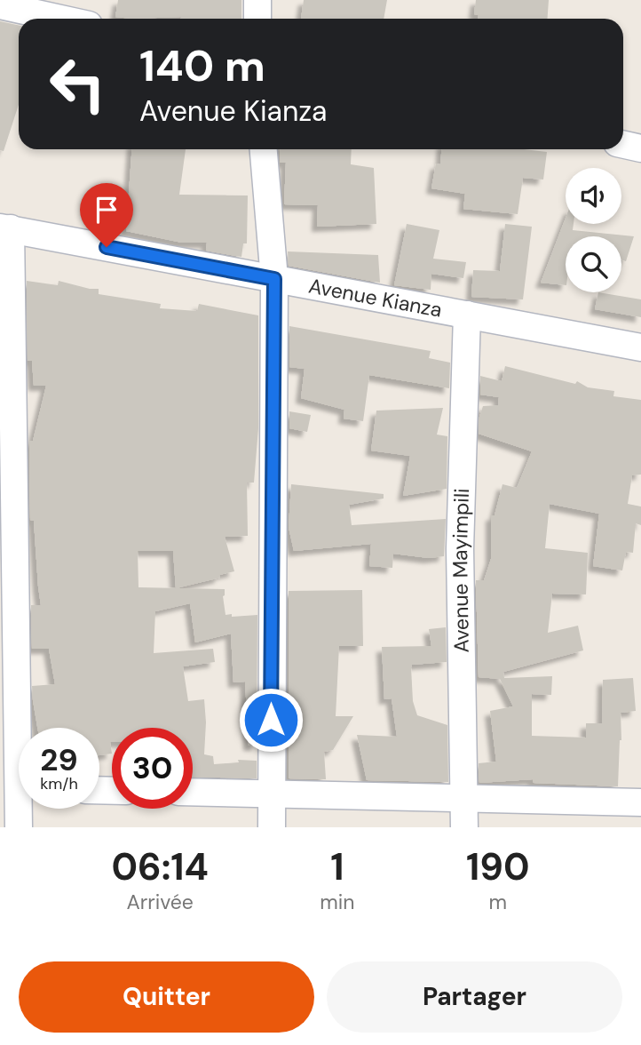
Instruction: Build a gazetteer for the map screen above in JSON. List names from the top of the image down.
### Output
{
  "streets": {
    "street": ["Avenue Kianza", "Avenue Mayimpili"]
  },
  "crossings": [
    ["Avenue Kianza", "Avenue Mayimpili"]
  ],
  "page": {
    "turn": ["140 m", "Avenue Kianza"],
    "speed": "29 km/h",
    "limit": "30",
    "eta": [
      "06:14",
      "Arrivée",
      "1",
      "min",
      "190",
      "m"
    ],
    "buttons": ["Quitter", "Partager"]
  }
}
